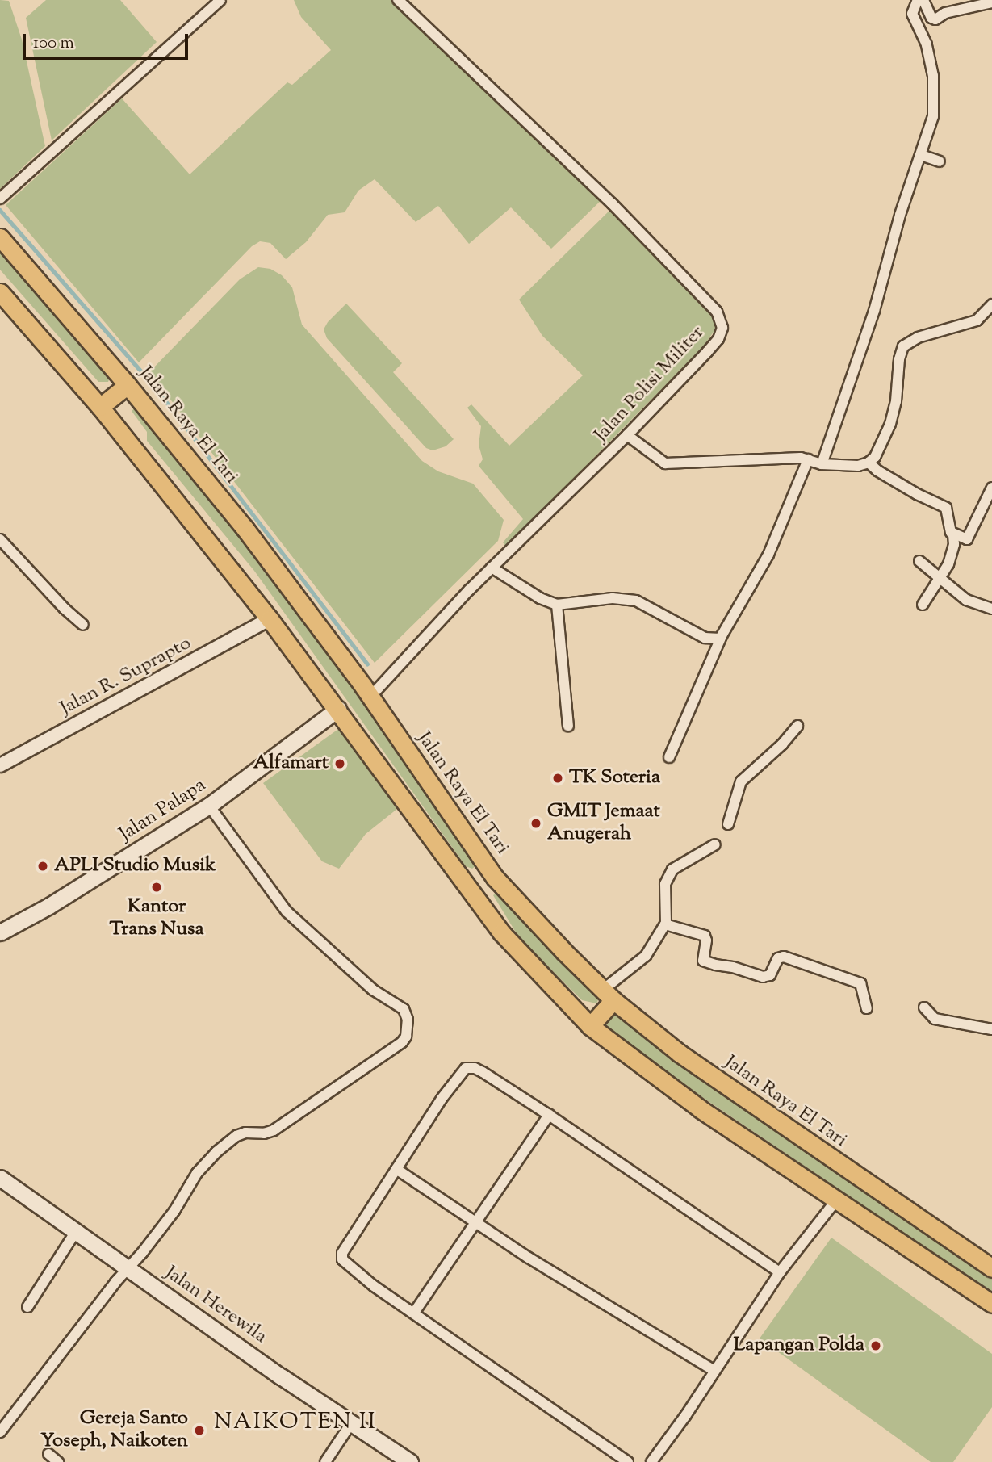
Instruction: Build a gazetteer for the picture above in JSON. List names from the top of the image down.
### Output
{
  "streets": {
    "main road": ["Jalan Raya El Tari", "Jalan Palapa", "Jalan Herewila"],
    "street": ["Jalan Polisi Militer", "Jalan R. Suprapto"]
  },
  "crossings": [
    ["Jalan Polisi Militer", "Jalan Raya El Tari"]
  ],
  "districts": ["NAIKOTEN II"],
  "places": [
    "Alfamart",
    "TK Soteria",
    "GMIT Jemaat Anugerah",
    "APLI Studio Musik",
    "Kantor Trans Nusa",
    "Lapangan Polda",
    "Gereja Santo Yoseph, Naikoten"
  ],
  "scale_bar": "100 m"
}
